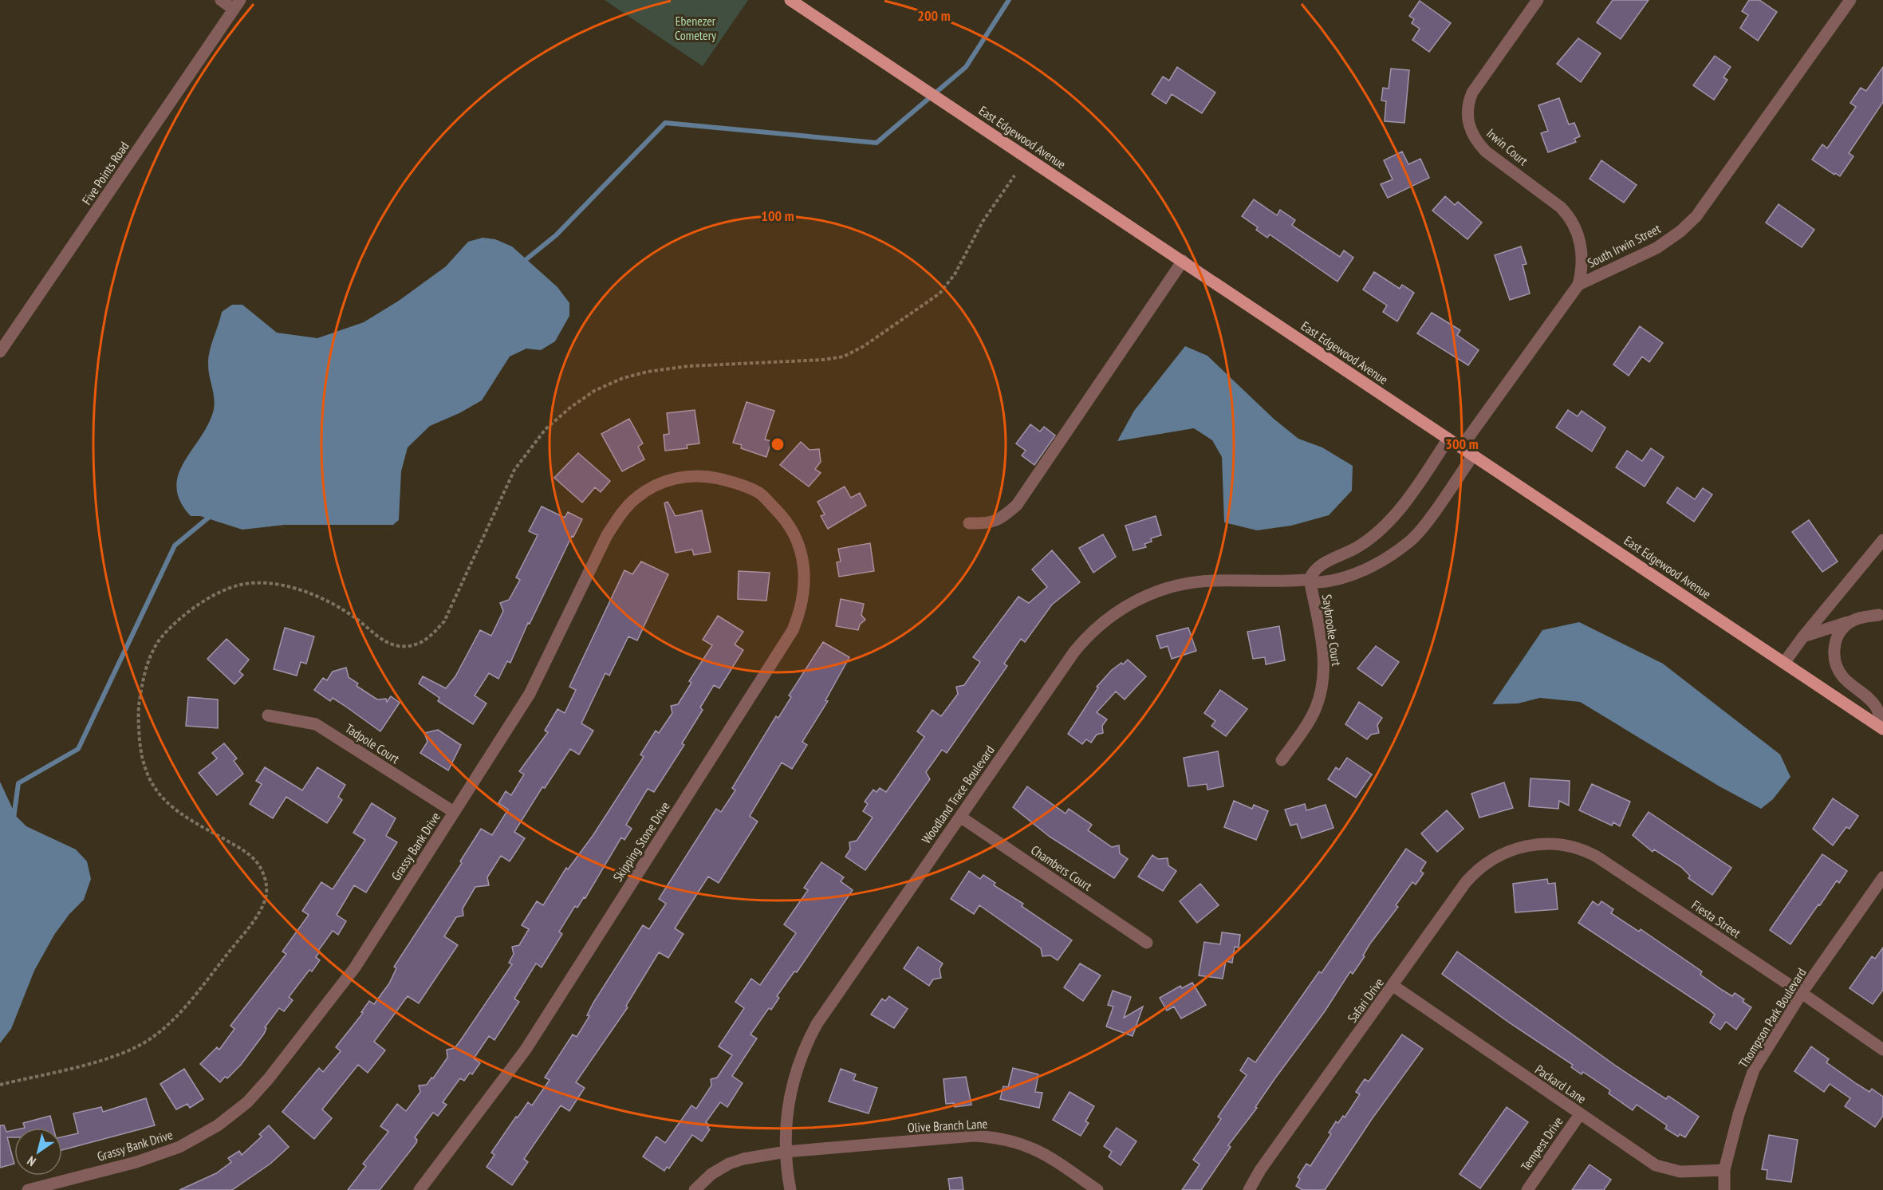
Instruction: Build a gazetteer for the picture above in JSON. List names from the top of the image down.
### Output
{
  "streets": {
    "main road": ["East Edgewood Avenue"],
    "street": [
      "Irwin Court",
      "Five Points Road",
      "South Irwin Street",
      "Saybrooke Court",
      "Tadpole Court",
      "Woodland Trace Boulevard",
      "Skipping Stone Drive",
      "Grassy Bank Drive",
      "Chambers Court",
      "Fiesta Street",
      "Safari Drive",
      "Thompson Park Boulevard",
      "Packard Lane",
      "Olive Branch Lane",
      "Tempest Drive"
    ]
  },
  "crossings": [
    ["East Edgewood Avenue", "South Irwin Street"],
    ["East Edgewood Avenue", "Woodland Trace Boulevard"],
    ["Irwin Court", "South Irwin Street"],
    ["Saybrooke Court", "Woodland Trace Boulevard"],
    ["Tadpole Court", "Grassy Bank Drive"],
    ["Woodland Trace Boulevard", "Chambers Court"],
    ["Woodland Trace Boulevard", "Olive Branch Lane"],
    ["Skipping Stone Drive", "Grassy Bank Drive"],
    ["Fiesta Street", "Safari Drive"],
    ["Fiesta Street", "Thompson Park Boulevard"],
    ["Safari Drive", "Packard Lane"],
    ["Thompson Park Boulevard", "Packard Lane"],
    ["Packard Lane", "Tempest Drive"]
  ],
  "parks": ["Ebenezer Cometery"],
  "north": "bottom left",
  "rings": ["200 m", "100 m", "300 m"]
}
